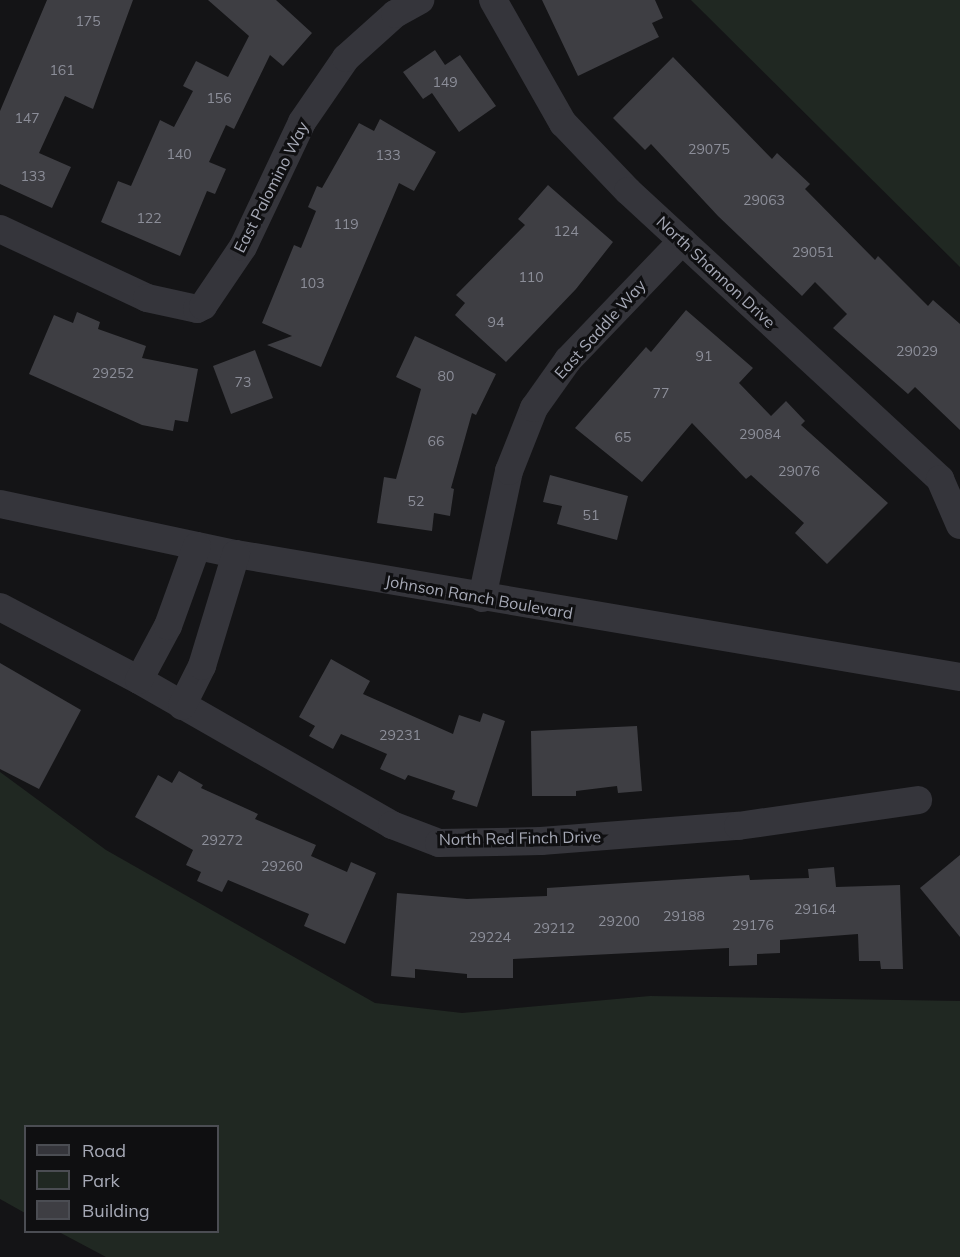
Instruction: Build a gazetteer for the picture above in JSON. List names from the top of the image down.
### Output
{
  "streets": {
    "street": [
      "East Palomino Way",
      "North Shannon Drive",
      "East Saddle Way",
      "Johnson Ranch Boulevard",
      "North Red Finch Drive"
    ]
  },
  "crossings": [
    ["North Shannon Drive", "East Saddle Way"],
    ["East Saddle Way", "Johnson Ranch Boulevard"]
  ],
  "house_numbers": [
    "175",
    "161",
    "149",
    "156",
    "147",
    "29075",
    "140",
    "133",
    "133",
    "29063",
    "122",
    "119",
    "124",
    "29051",
    "110",
    "103",
    "94",
    "29029",
    "91",
    "29252",
    "80",
    "73",
    "77",
    "29084",
    "65",
    "66",
    "29076",
    "52",
    "51",
    "29231",
    "29272",
    "29260",
    "29164",
    "29188",
    "29200",
    "29176",
    "29212",
    "29224"
  ],
  "legend": ["Road", "Park", "Building"]
}
